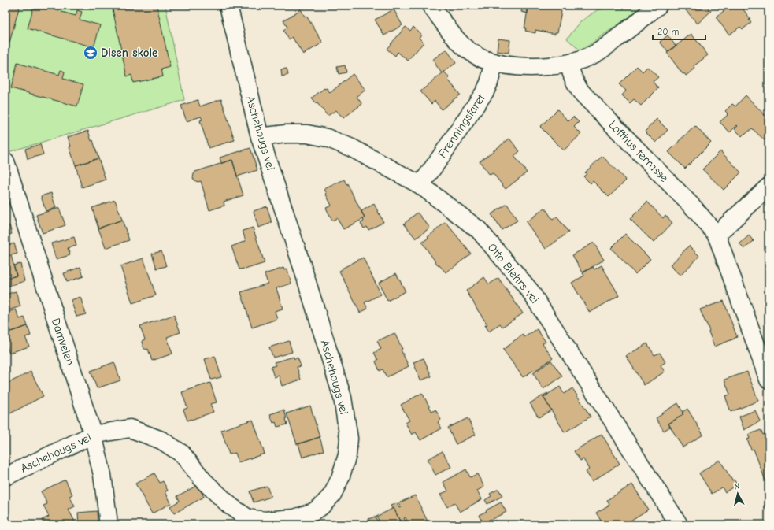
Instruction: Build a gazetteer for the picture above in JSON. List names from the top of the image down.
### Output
{
  "streets": {
    "street": [
      "Frenningsfaret",
      "Aschehougs vei",
      "Lofthus terrasse",
      "Otto Blehrs vei",
      "Damveien"
    ]
  },
  "crossings": [
    ["Frenningsfaret", "Otto Blehrs vei"],
    ["Aschehougs vei", "Otto Blehrs vei"],
    ["Aschehougs vei", "Damveien"]
  ],
  "places": {
    "school or university": ["Disen skole"]
  },
  "scale_bar": "20 m",
  "north": "top"
}
